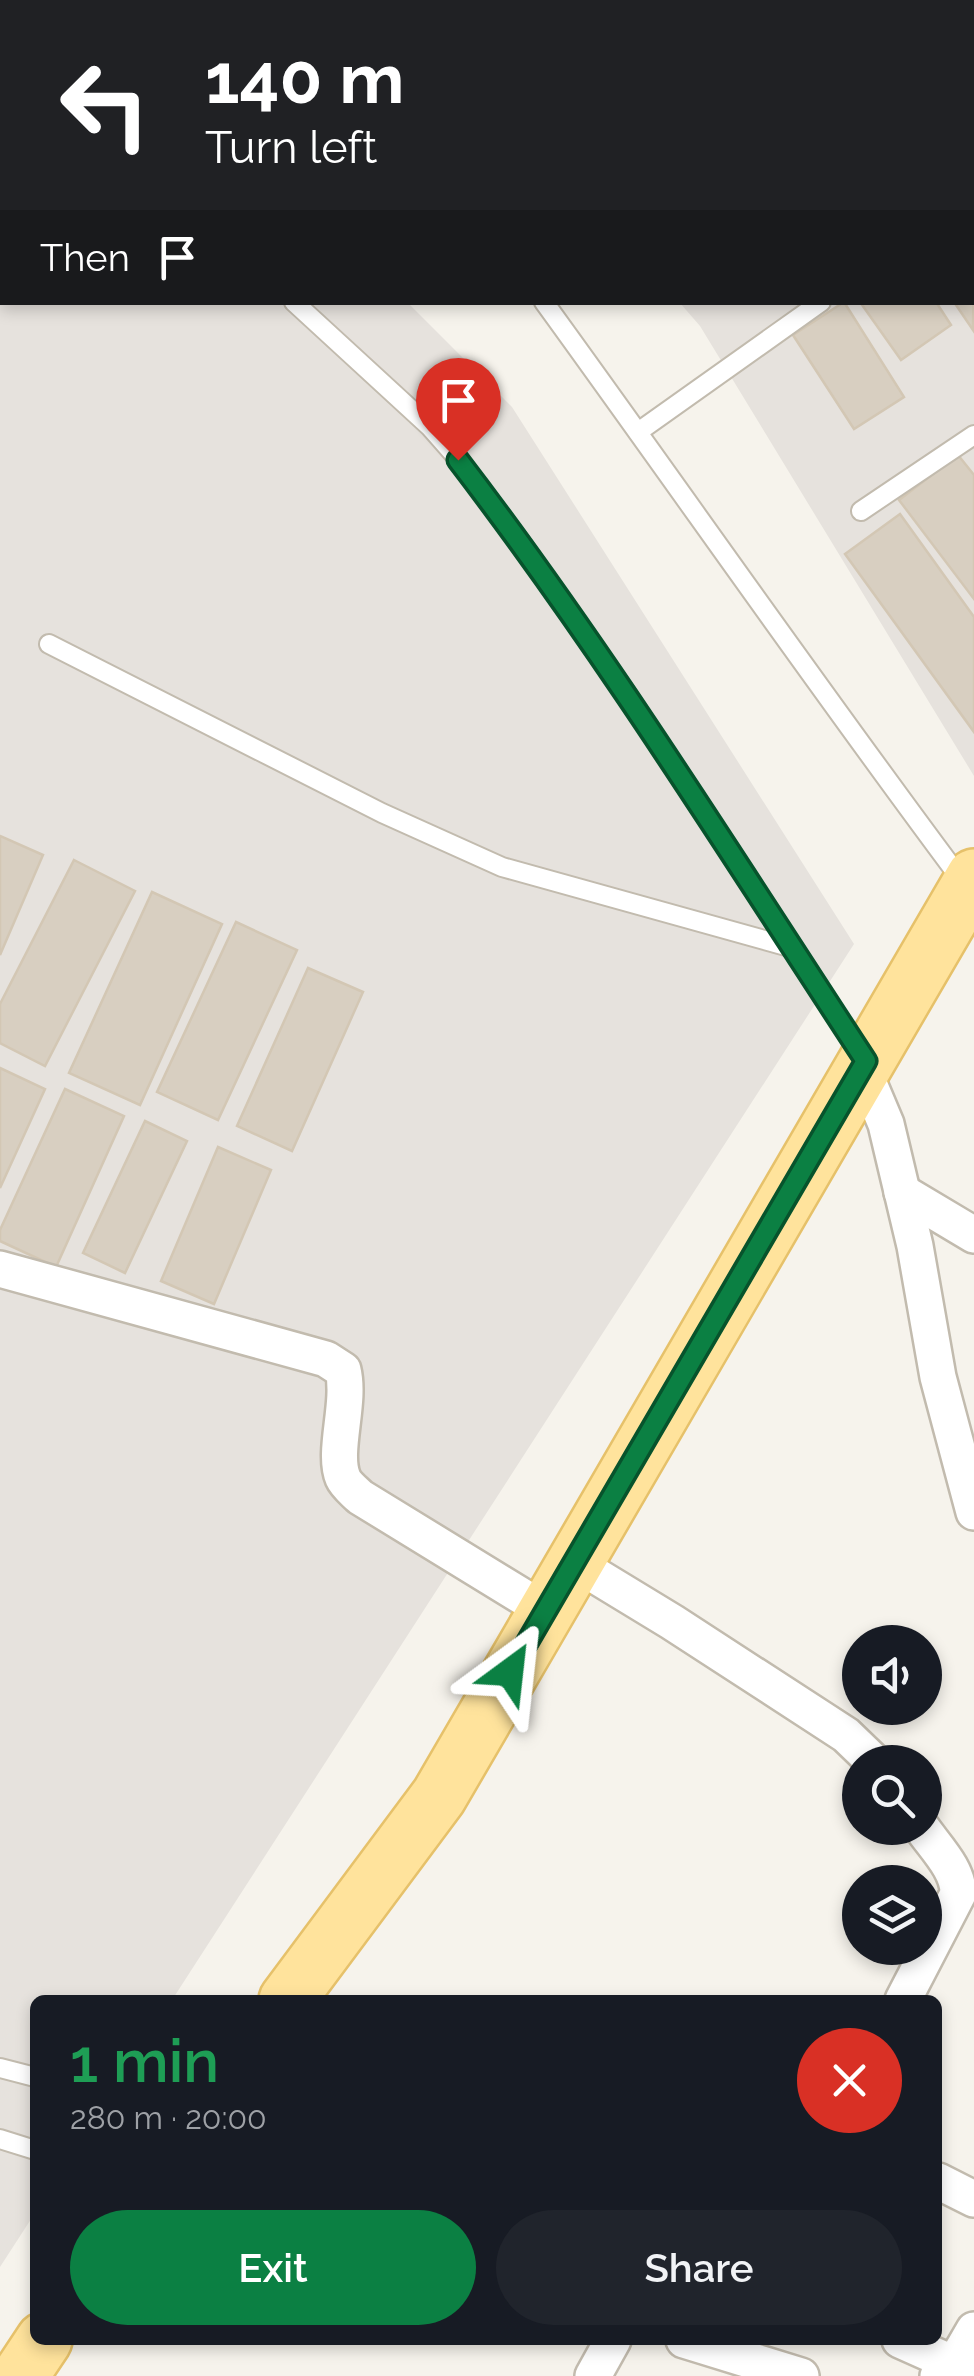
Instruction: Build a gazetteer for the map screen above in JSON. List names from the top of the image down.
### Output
{
  "page": {
    "turn": ["140 m", "Turn left"],
    "then": "Then",
    "heading": ["1 min", "280 m · 20:00"],
    "buttons": ["Exit", "Share"]
  }
}
